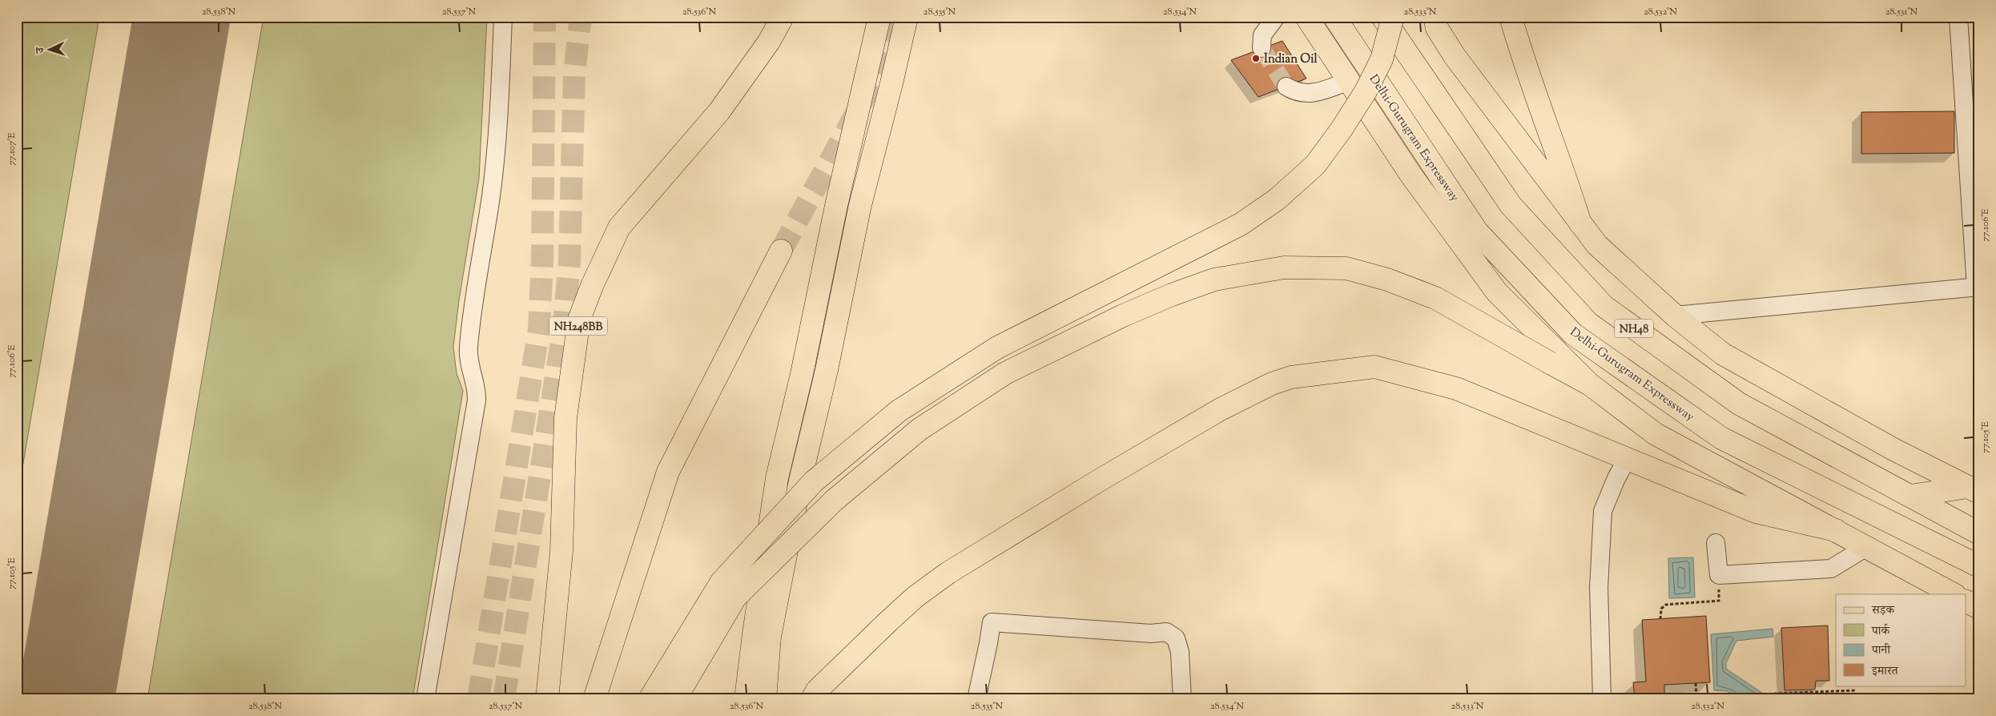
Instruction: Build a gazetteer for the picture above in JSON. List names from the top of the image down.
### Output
{
  "streets": {
    "main road": ["Delhi-Gurugram Expressway", "NH248BB", "NH48"]
  },
  "places": ["Indian Oil"],
  "legend": [
    "सड़क",
    "पार्क",
    "पानी",
    "इमारत"
  ],
  "north": "left",
  "coordinates": [
    "28.538°N",
    "28.537°N",
    "28.536°N",
    "28.535°N",
    "28.534°N",
    "28.533°N",
    "28.532°N",
    "28.531°N",
    "77.107°E",
    "77.106°E",
    "77.105°E"
  ]
}
